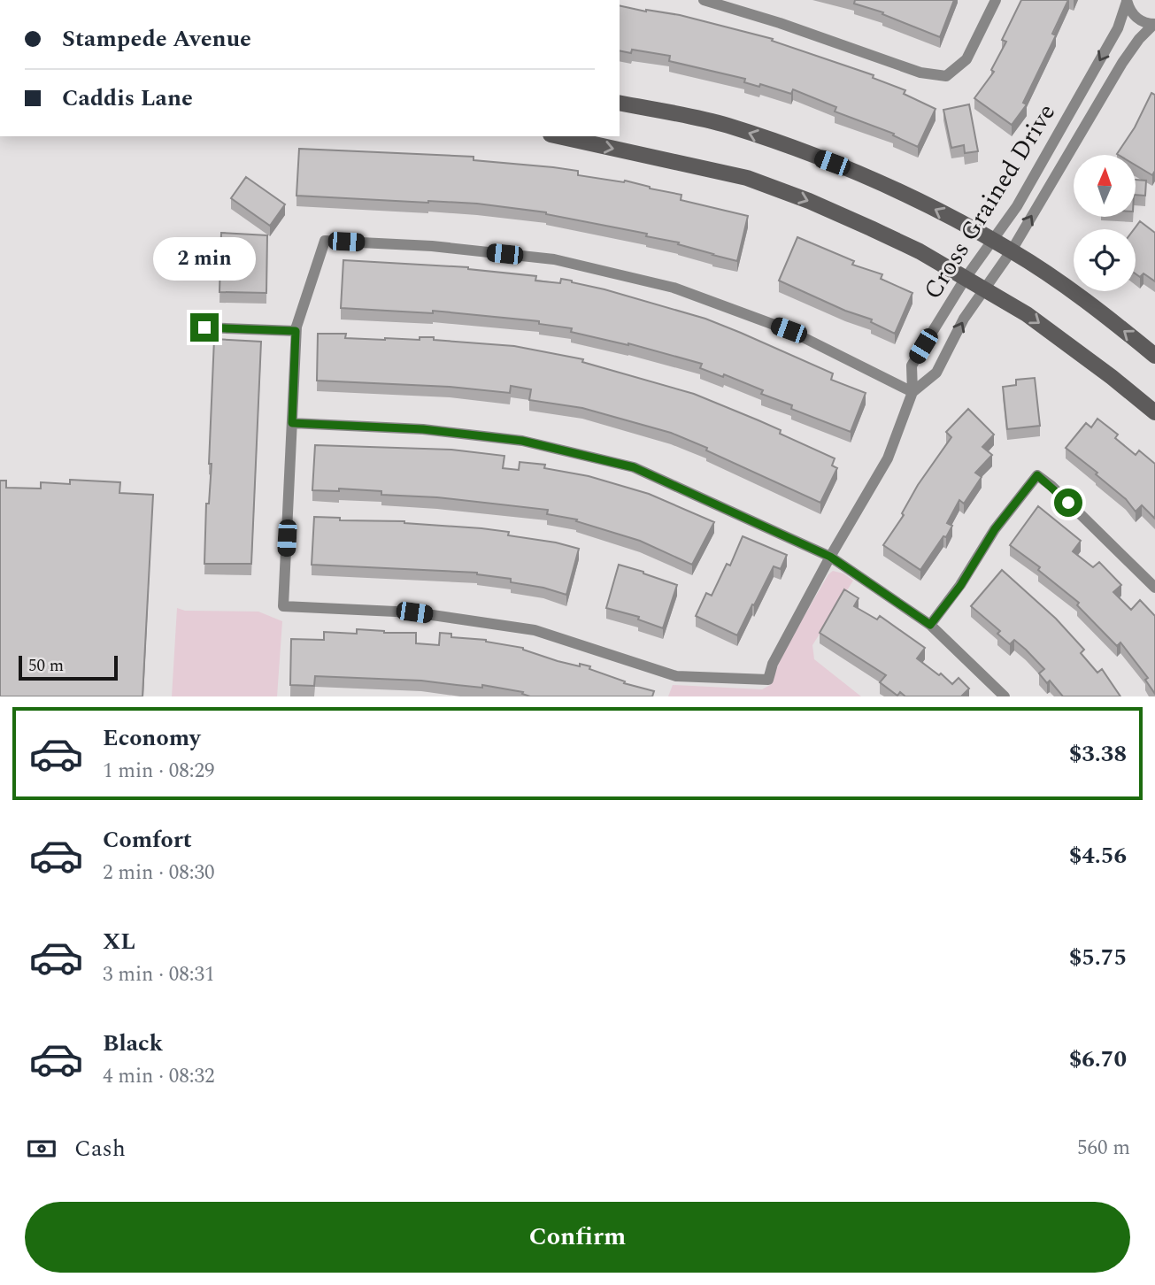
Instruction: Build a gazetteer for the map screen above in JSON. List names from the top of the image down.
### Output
{
  "streets": {
    "street": ["Cross Grained Drive"]
  },
  "scale_bar": "50 m",
  "north": "top",
  "page": {
    "banner": ["Stampede Avenue", "Caddis Lane"],
    "bubble": "2 min",
    "scale": "50 m",
    "list": [
      {
        "name": "Economy",
        "note": "1 min · 08:29",
        "value": "$3.38"
      },
      {
        "name": "Comfort",
        "note": "2 min · 08:30",
        "value": "$4.56"
      },
      {
        "name": "XL",
        "note": "3 min · 08:31",
        "value": "$5.75"
      },
      {
        "name": "Black",
        "note": "4 min · 08:32",
        "value": "$6.70"
      }
    ],
    "pay": ["Cash", "560 m"],
    "buttons": "Confirm"
  }
}
